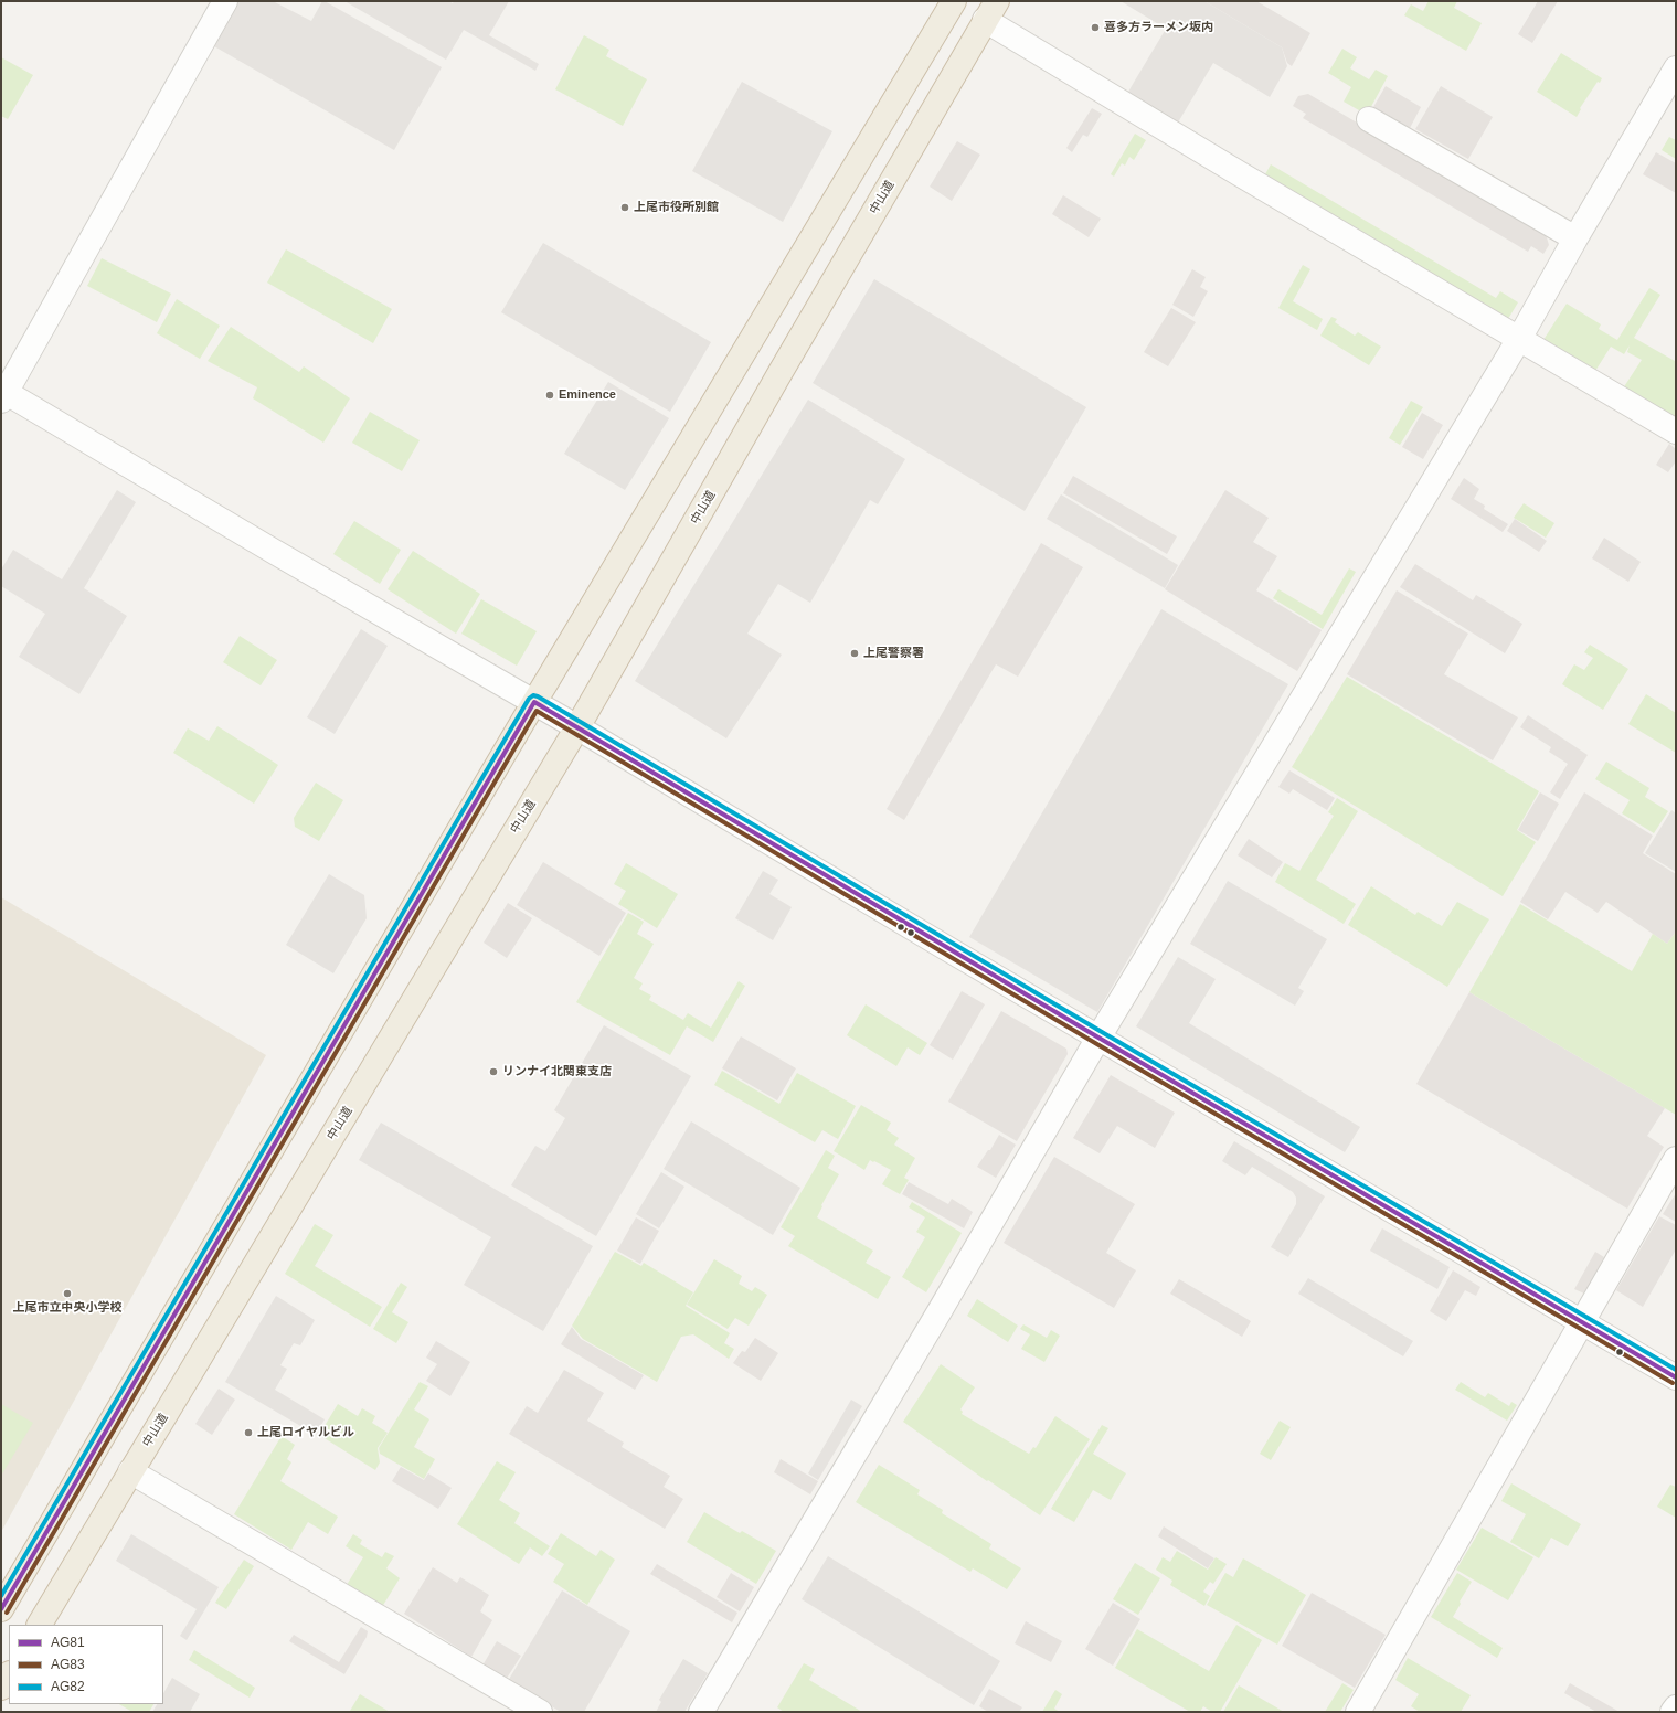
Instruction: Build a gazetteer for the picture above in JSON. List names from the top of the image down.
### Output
{
  "streets": {
    "highway": ["中山道"]
  },
  "places": [
    "喜多方ラーメン坂内",
    "上尾市役所別館",
    "Eminence",
    "上尾警察署",
    "リンナイ北関東支店",
    "上尾市立中央小学校",
    "上尾ロイヤルビル"
  ],
  "lines": ["transit line AG82", "transit line AG81", "transit line AG83"],
  "legend": ["AG81", "AG83", "AG82"]
}
